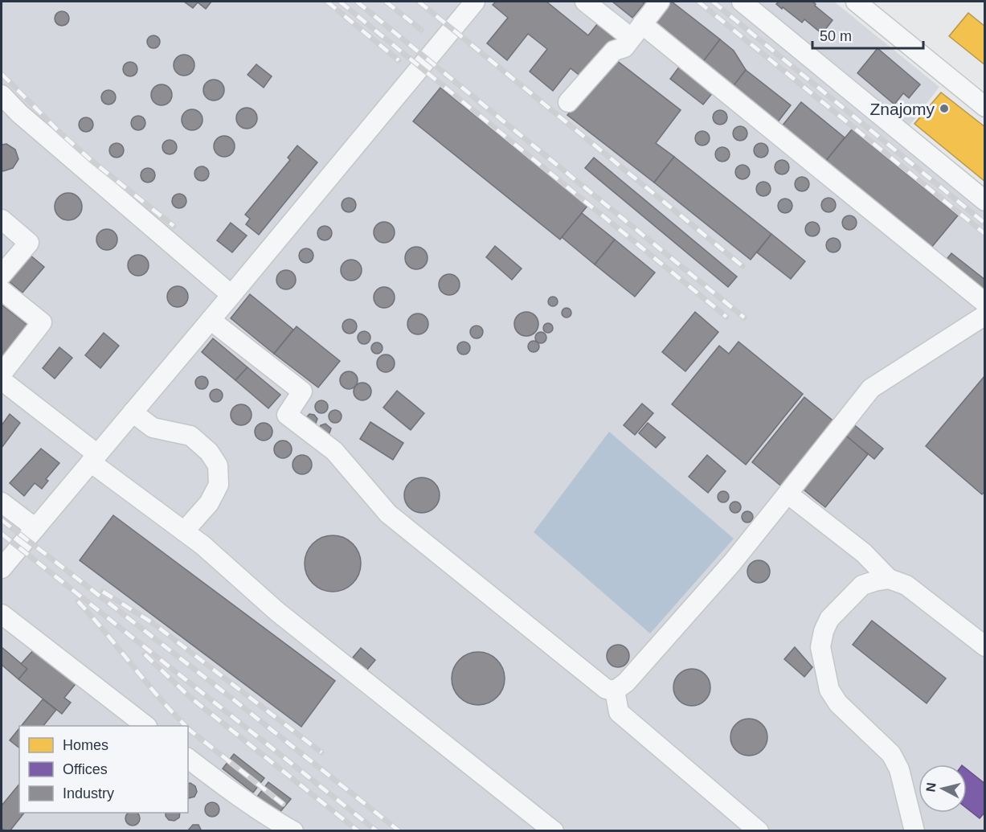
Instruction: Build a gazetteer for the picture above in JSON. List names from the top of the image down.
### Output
{
  "places": ["Znajomy"],
  "legend": ["Homes", "Offices", "Industry"],
  "scale_bar": "50 m",
  "north": "left"
}
